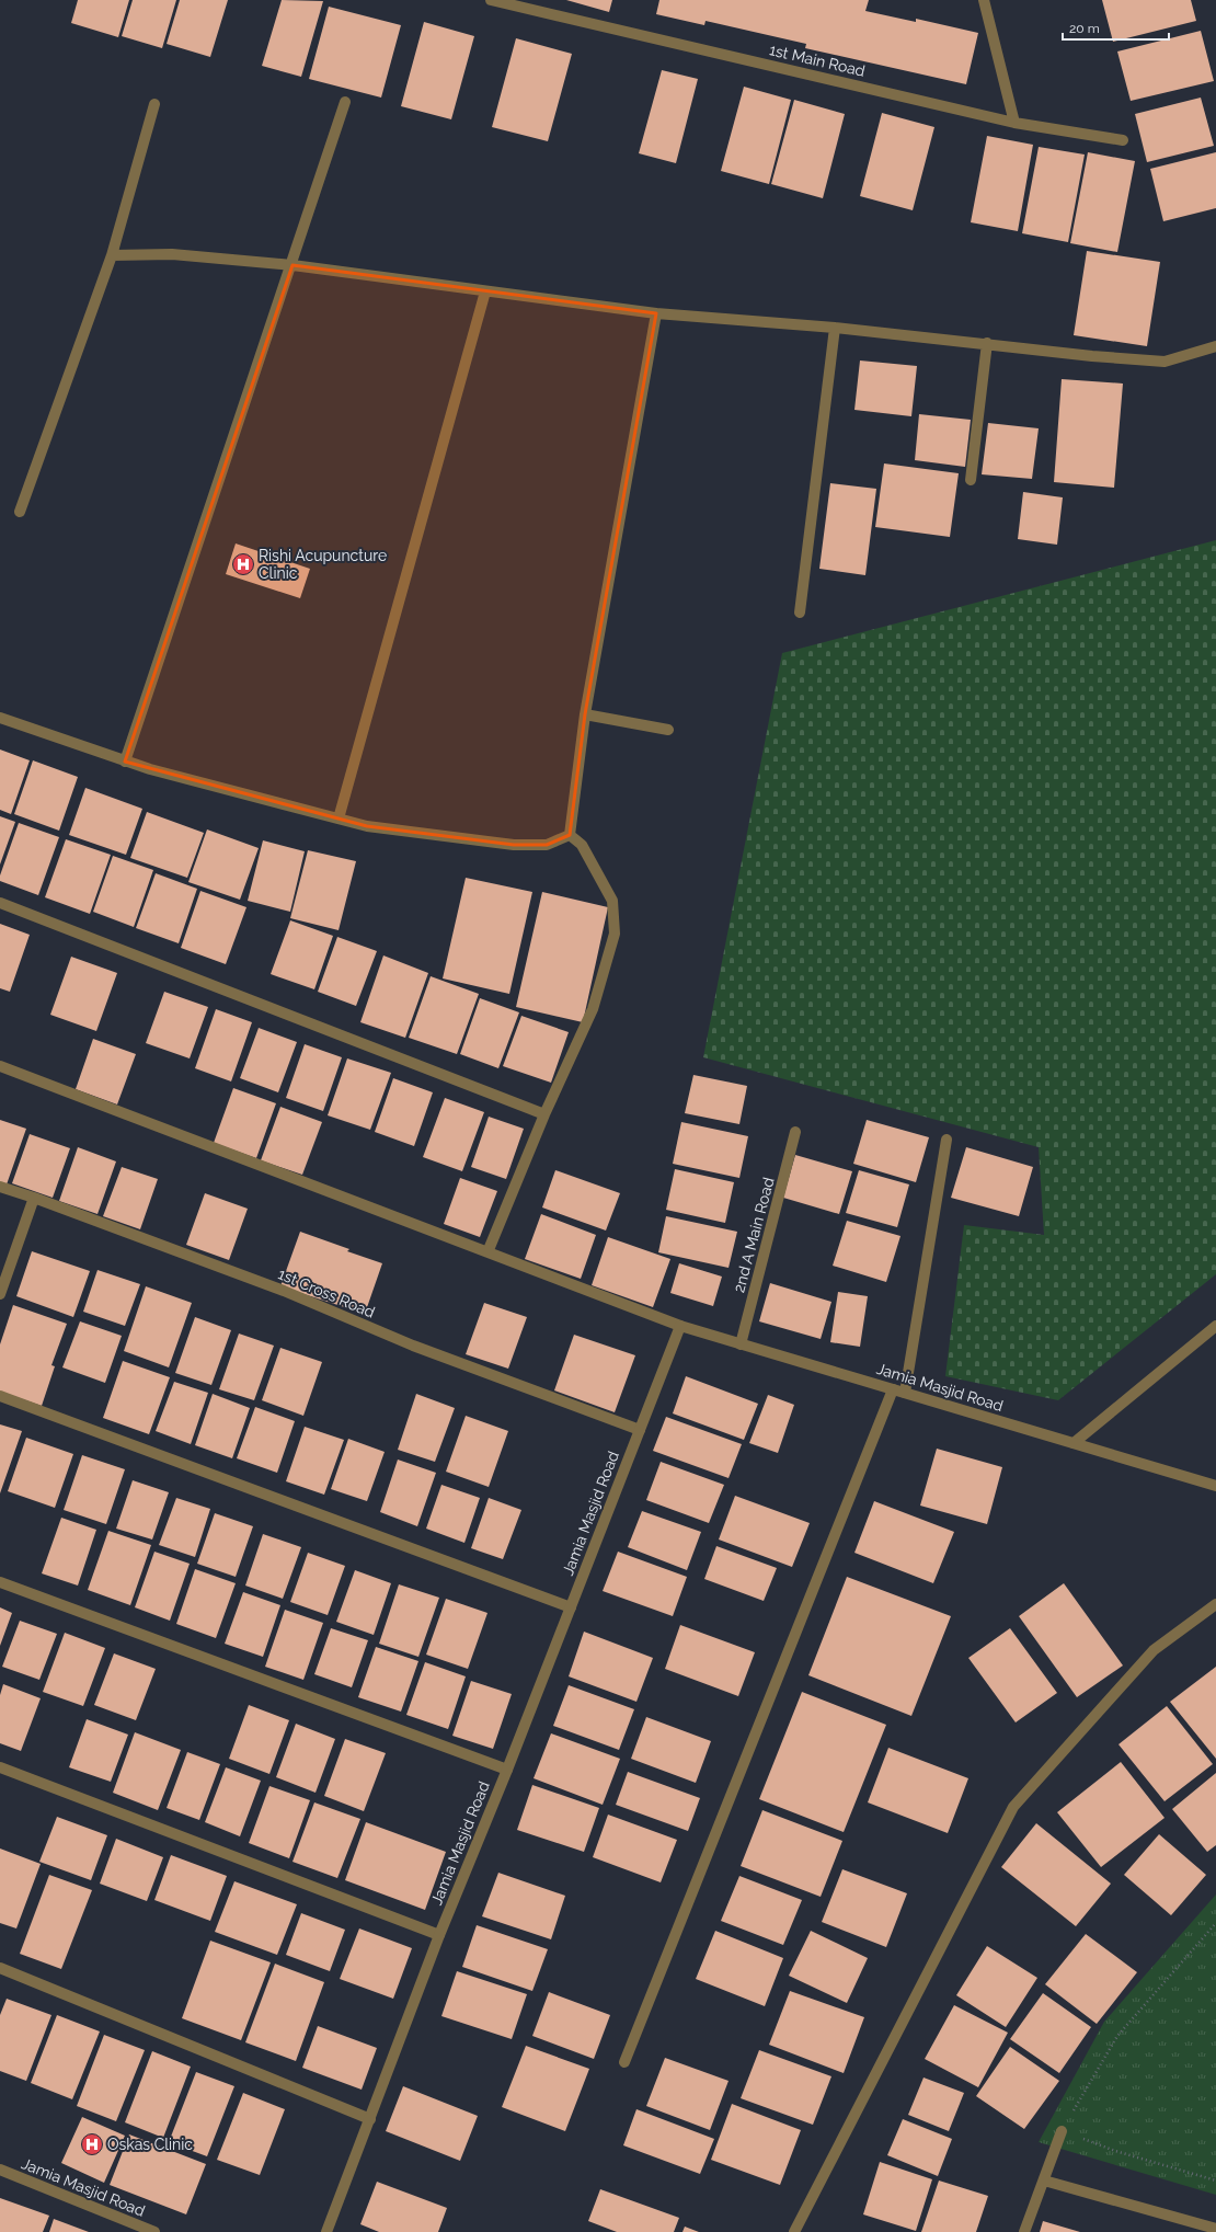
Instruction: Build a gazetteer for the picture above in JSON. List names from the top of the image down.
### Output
{
  "streets": {
    "street": [
      "1st Main Road",
      "2nd A Main Road",
      "1st Cross Road",
      "Jamia Masjid Road"
    ]
  },
  "crossings": [
    ["2nd A Main Road", "Jamia Masjid Road"],
    ["1st Cross Road", "Jamia Masjid Road"]
  ],
  "places": {
    "hospital": ["Rishi Acupuncture Clinic", "Oskas Clinic"]
  },
  "scale_bar": "20 m"
}
